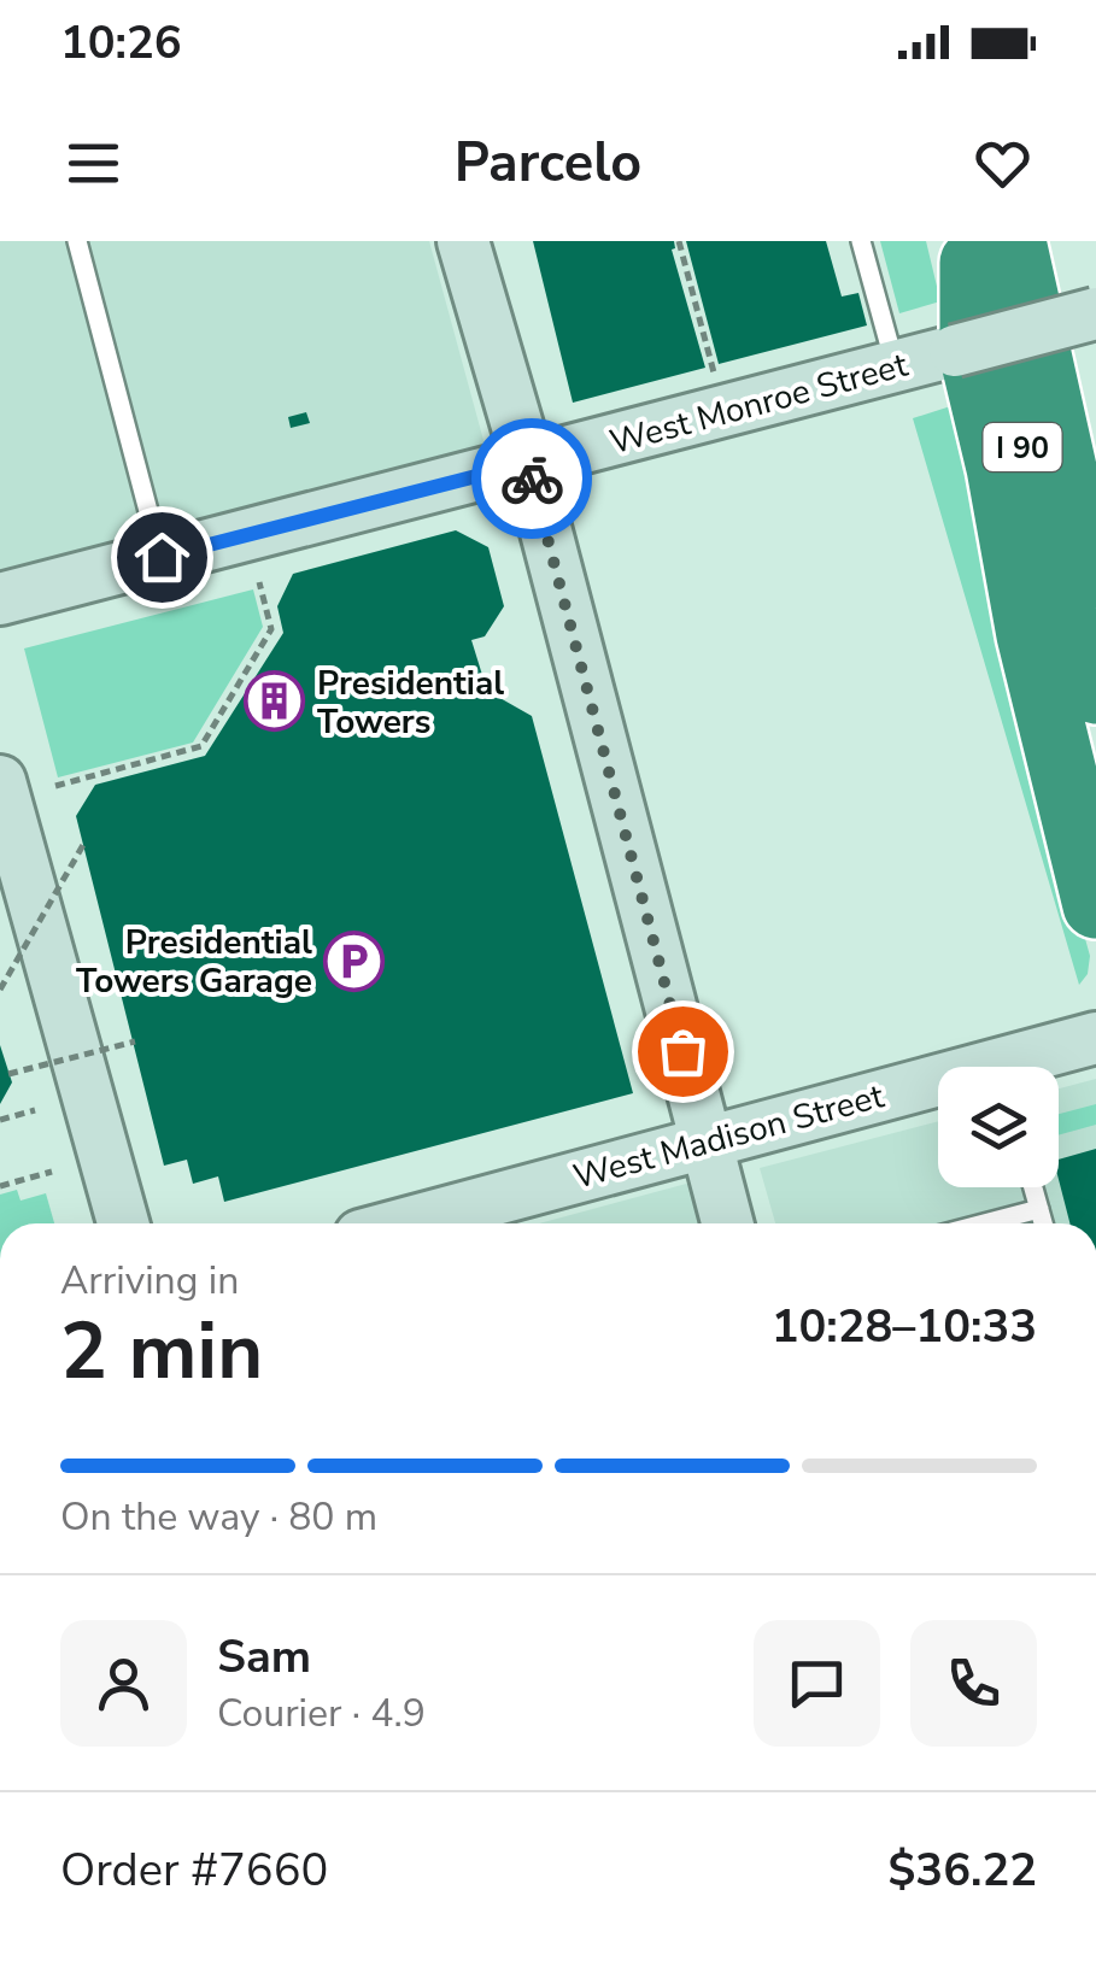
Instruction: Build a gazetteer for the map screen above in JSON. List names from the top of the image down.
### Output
{
  "streets": {
    "highway": ["I 90"],
    "main road": ["West Monroe Street", "West Madison Street"]
  },
  "places": {
    "building": ["Presidential Towers"],
    "parking": ["Presidential Towers Garage"]
  },
  "page": {
    "status": "10:26",
    "header": "Parcelo",
    "heading": ["2 min", "Arriving in", "10:28–10:33"],
    "panel": [
      "Sam",
      "Courier · 4.9",
      "Order #7660",
      "$36.22"
    ],
    "bar": "On the way · 80 m"
  }
}
